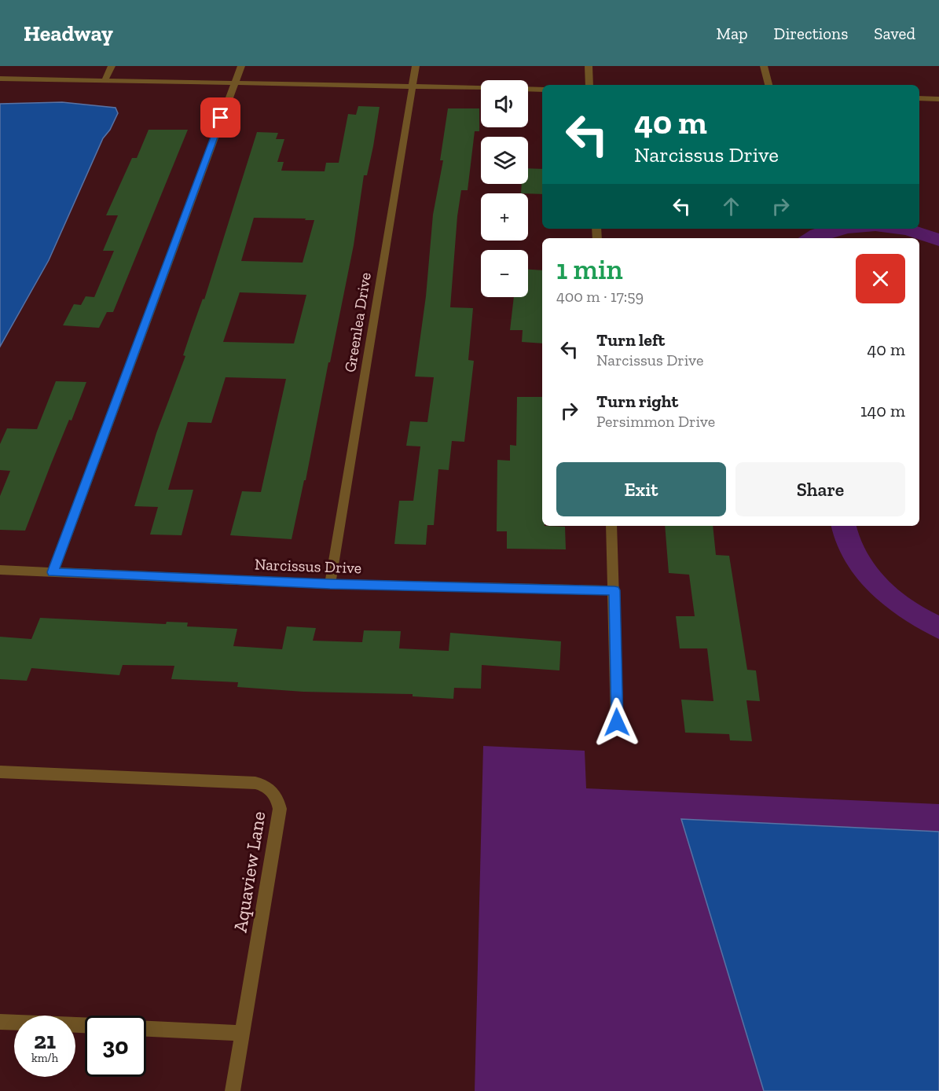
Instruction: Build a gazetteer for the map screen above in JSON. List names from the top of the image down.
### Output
{
  "streets": {
    "street": ["Greenlea Drive", "Narcissus Drive", "Aquaview Lane"]
  },
  "crossings": [
    ["Greenlea Drive", "Narcissus Drive"]
  ],
  "page": {
    "header": "Headway",
    "nav": ["Map", "Directions", "Saved"],
    "map_buttons": ["+", "−"],
    "turn": ["40 m", "Narcissus Drive"],
    "heading": ["1 min", "400 m · 17:59"],
    "list": [
      {
        "name": "Turn left",
        "note": "Narcissus Drive",
        "value": "40 m"
      },
      {
        "name": "Turn right",
        "note": "Persimmon Drive",
        "value": "140 m"
      }
    ],
    "buttons": ["Exit", "Share"],
    "speed": "21 km/h",
    "limit": "30"
  }
}
